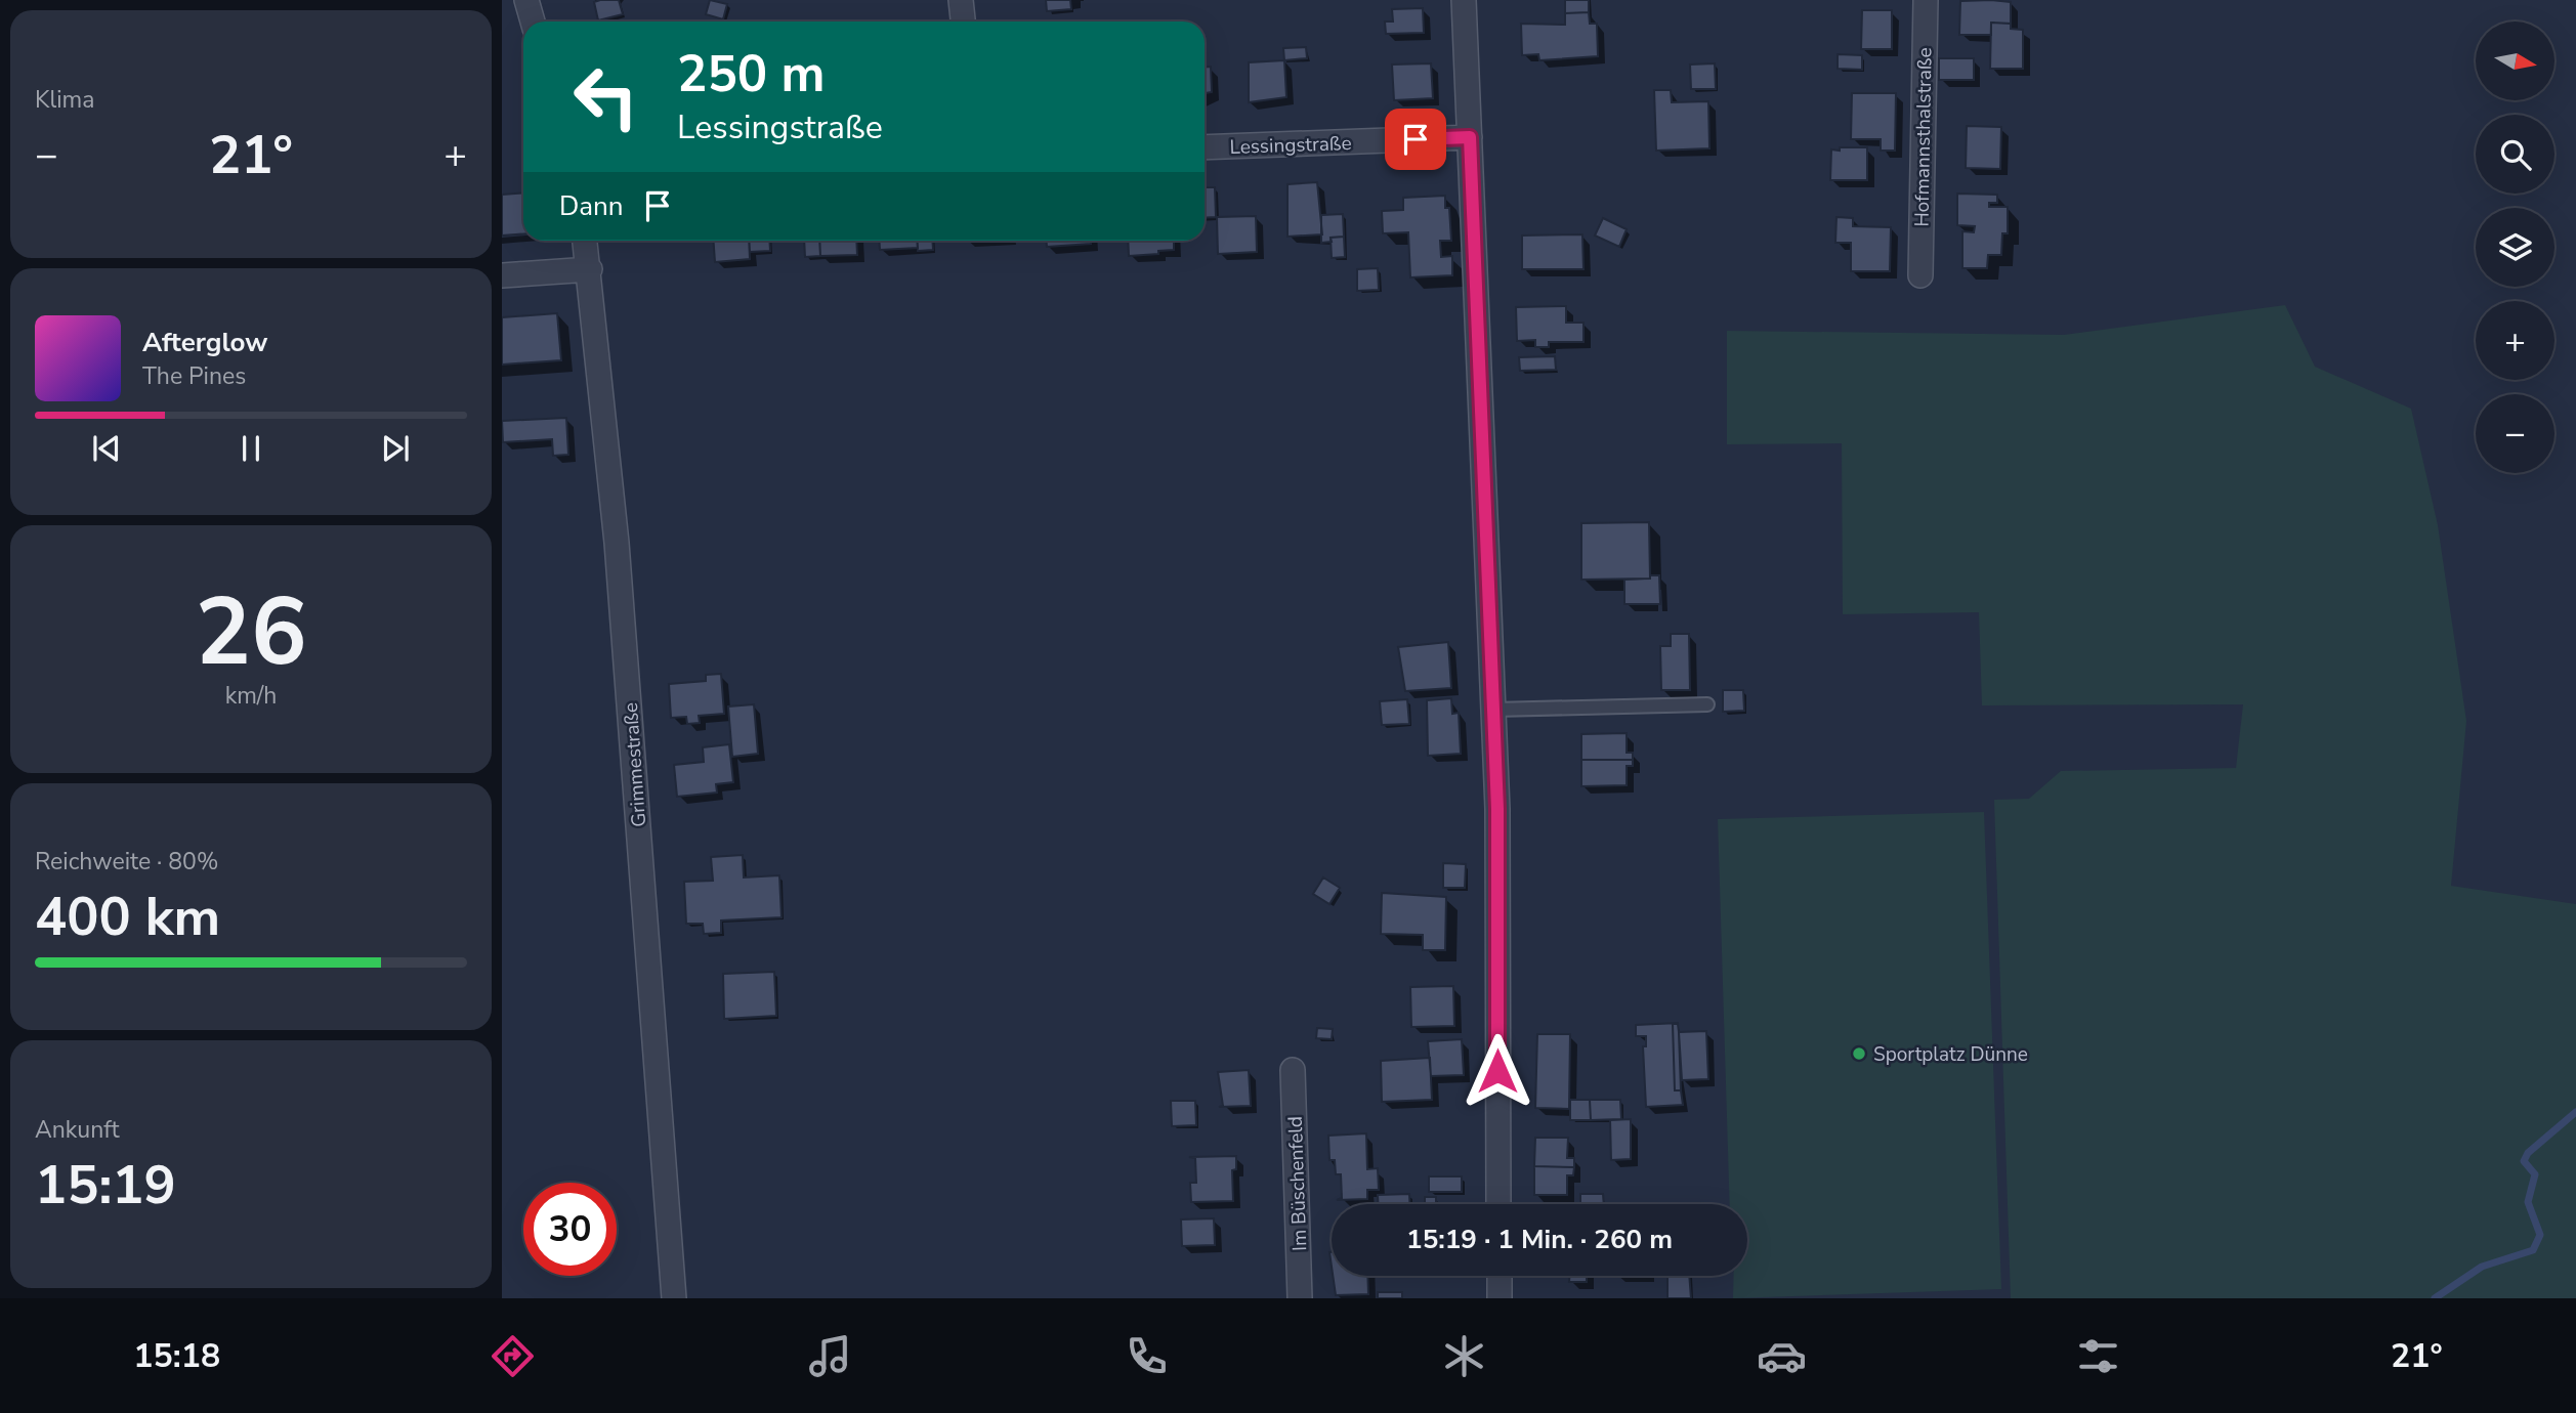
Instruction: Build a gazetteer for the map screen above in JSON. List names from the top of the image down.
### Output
{
  "streets": {
    "street": [
      "Hofmannsthalstraße",
      "Lessingstraße",
      "Grimmestraße",
      "Im Büschenfeld"
    ]
  },
  "places": ["Sportplatz Dünne"],
  "north": "right",
  "page": {
    "tile": [
      "Klima",
      ["26", "km/h"],
      ["Reichweite · 80%", "400 km"],
      ["Ankunft", "15:19"]
    ],
    "map_buttons": ["+", "−"],
    "turn": ["250 m", "Lessingstraße"],
    "heat": ["−", "21°", "+"],
    "then": "Dann",
    "song": ["Afterglow", "The Pines"],
    "limit": "30",
    "trip": "15:19 · 1 Min. · 260 m",
    "tabs": ["15:18", "21°"]
  }
}
